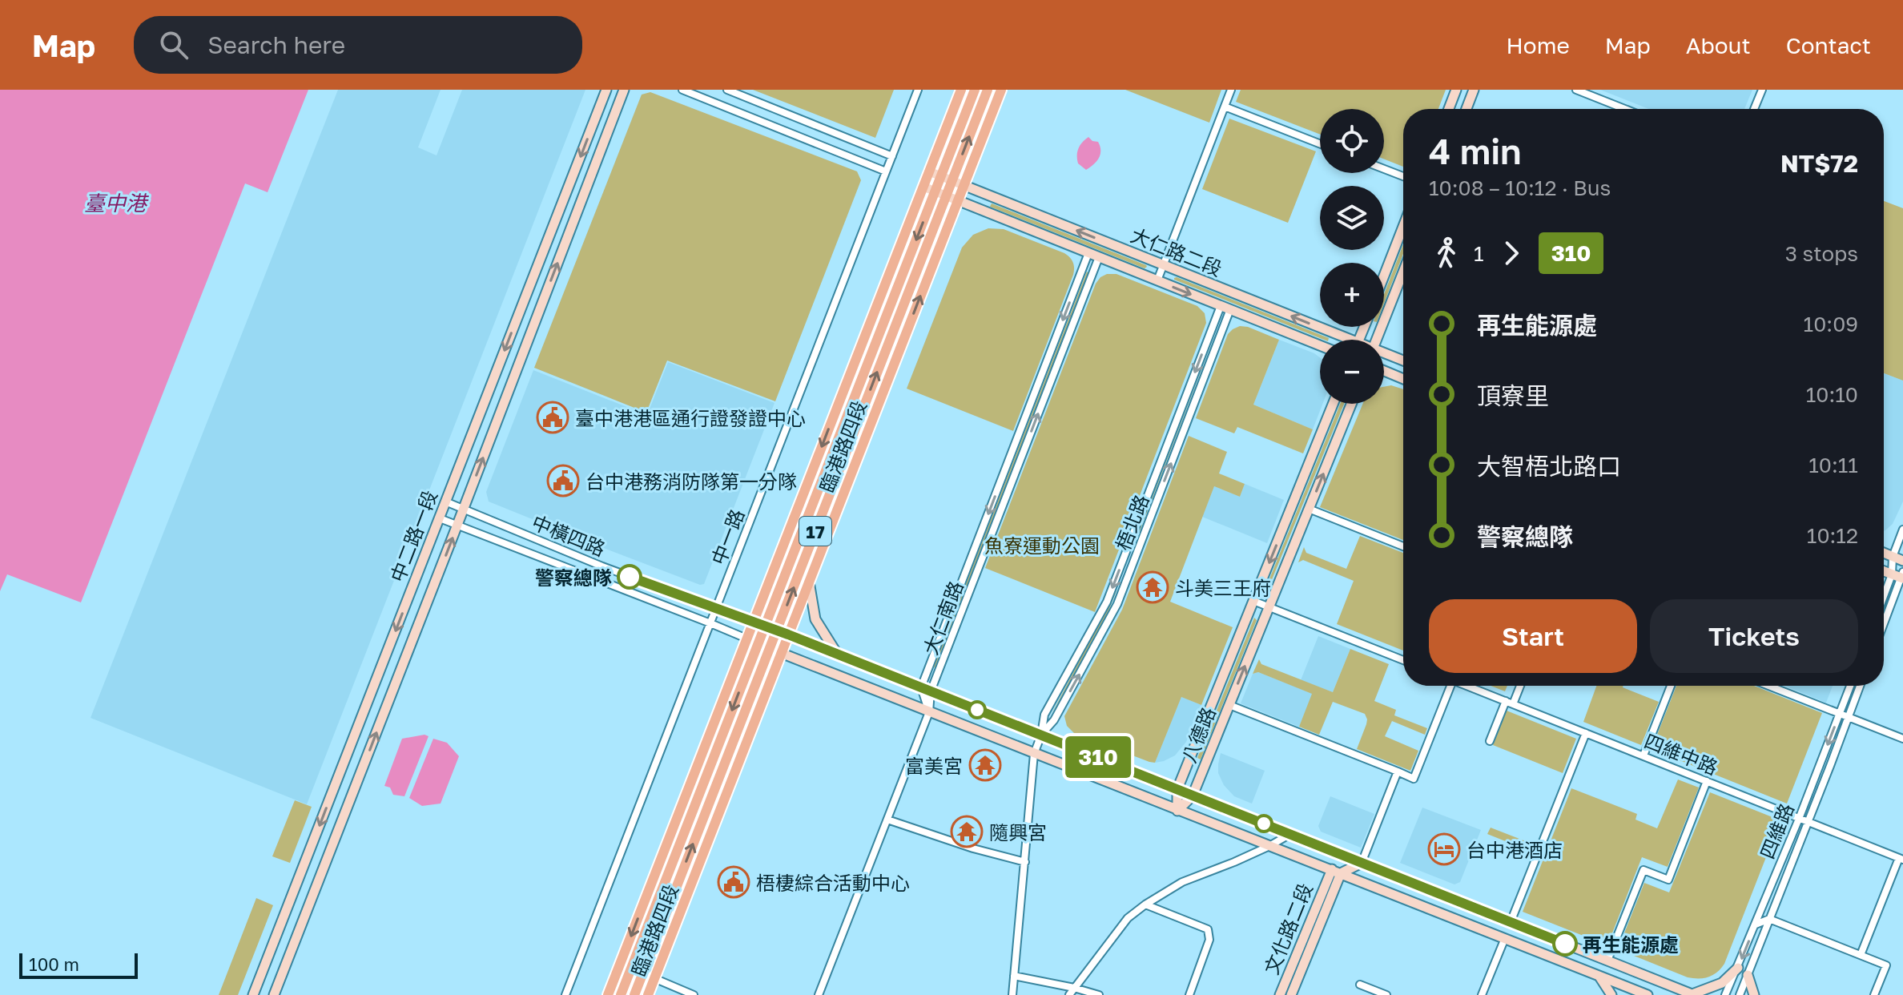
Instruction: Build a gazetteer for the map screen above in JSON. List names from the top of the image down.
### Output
{
  "streets": {
    "main road": ["臨港路四段", "17"],
    "street": [
      "大仁路二段",
      "梧北路",
      "中橫四路",
      "中二路一段",
      "中一路",
      "大仁南路",
      "八德路",
      "四維中路",
      "四維路",
      "文化路二段"
    ]
  },
  "crossings": [
    ["大仁路二段", "臨港路四段"],
    ["大仁路二段", "梧北路"],
    ["大仁路二段", "大仁南路"],
    ["臨港路四段", "中橫四路"],
    ["中橫四路", "中二路一段"],
    ["中橫四路", "中一路"],
    ["四維中路", "四維路"]
  ],
  "water": ["臺中港"],
  "parks": ["魚寮運動公園"],
  "places": {
    "public building": ["臺中港港區通行證發證中心", "台中港務消防隊第一分隊", "梧棲綜合活動中心"],
    "other": ["警察總隊", "再生能源處"],
    "temple": ["斗美三王府", "富美宮", "隨興宮"],
    "hotel": ["台中港酒店"]
  },
  "lines": ["bus line 310"],
  "scale_bar": "100 m",
  "page": {
    "header": "Map",
    "search": "Search here",
    "nav": [
      "Home",
      "Map",
      "About",
      "Contact"
    ],
    "on_map": "310",
    "map_buttons": ["+", "−"],
    "heading": ["4 min", "10:08 – 10:12 · Bus", "NT$72"],
    "legs": ["1", "310", "3 stops"],
    "list": [
      {
        "name": "再生能源處",
        "value": "10:09"
      },
      {
        "name": "頂寮里",
        "value": "10:10"
      },
      {
        "name": "大智梧北路口",
        "value": "10:11"
      },
      {
        "name": "警察總隊",
        "value": "10:12"
      }
    ],
    "buttons": ["Start", "Tickets"],
    "scale": "100 m"
  }
}
